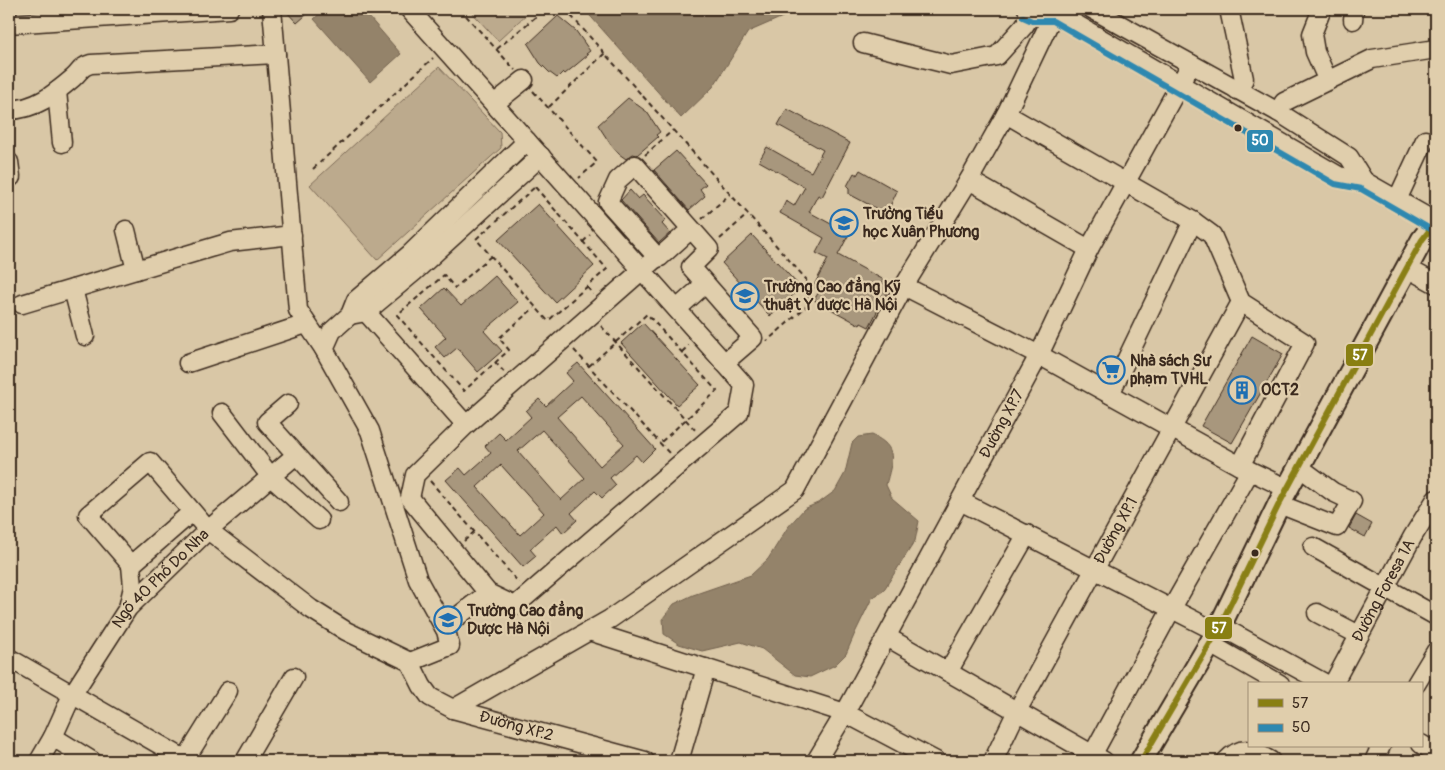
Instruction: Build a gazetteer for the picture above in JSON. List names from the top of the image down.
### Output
{
  "streets": {
    "street": [
      "Đường XP.7",
      "Đường XP.1",
      "Ngõ 40 Phố Do Nha",
      "Đường Foresa 1A",
      "Đường XP.2"
    ]
  },
  "crossings": [
    ["Ngõ 40 Phố Do Nha", "Đường XP.2"]
  ],
  "places": {
    "school or university": ["Trường Tiểu học Xuân Phương", "Trường Cao đẳng Kỹ thuật Y dược Hà Nội", "Trường Cao đẳng Dược Hà Nội"],
    "supermarket": ["Nhà sách Sư phạm TVHL"],
    "building": ["OCT2"]
  },
  "lines": ["transit line 50", "transit line 57"],
  "legend": ["57", "50"]
}
